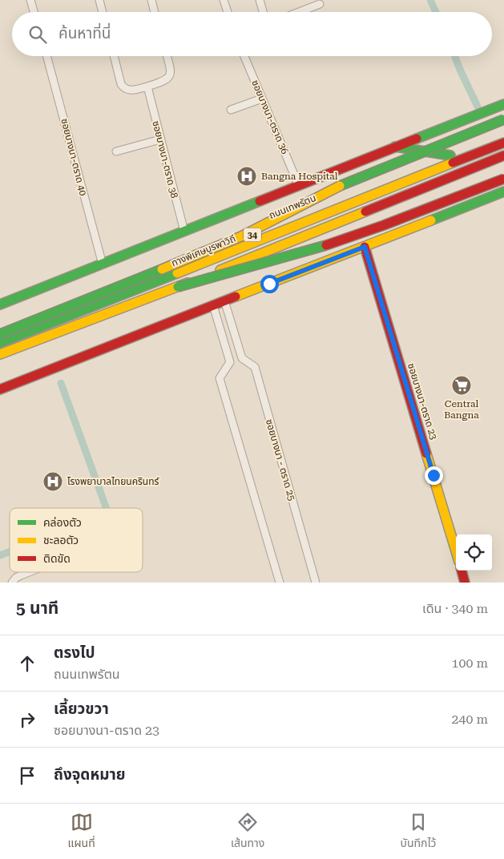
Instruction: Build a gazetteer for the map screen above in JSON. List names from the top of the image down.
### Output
{
  "streets": {
    "main road": [
      "ถนนเทพรัตน",
      "34",
      "ทางพิเศษบูรพาวิถี",
      "ซอยบางนา-ตราด 23"
    ],
    "street": [
      "ซอยบางนา-ตราด 36",
      "ซอยบางนา-ตราด 40",
      "ซอยบางนา-ตราด 38",
      "ซอยบางนา - ตราด 25"
    ]
  },
  "crossings": [
    ["ซอยบางนา-ตราด 36", "ถนนเทพรัตน"],
    ["ซอยบางนา-ตราด 40", "ถนนเทพรัตน"],
    ["ซอยบางนา-ตราด 38", "ถนนเทพรัตน"]
  ],
  "places": {
    "hospital": ["Bangna Hospital", "โรงพยาบาลไทยนครินทร์"],
    "supermarket": ["Central Bangna"]
  },
  "legend": ["คล่องตัว", "ชะลอตัว", "ติดขัด"],
  "page": {
    "search": "ค้นหาที่นี่",
    "heading": ["5 นาที", "เดิน · 340 m"],
    "list": [
      ["ตรงไป", "ถนนเทพรัตน", "100 m"],
      ["เลี้ยวขวา", "ซอยบางนา-ตราด 23", "240 m"],
      "ถึงจุดหมาย"
    ],
    "nav": ["แผนที่", "เส้นทาง", "บันทึกไว้"]
  }
}
